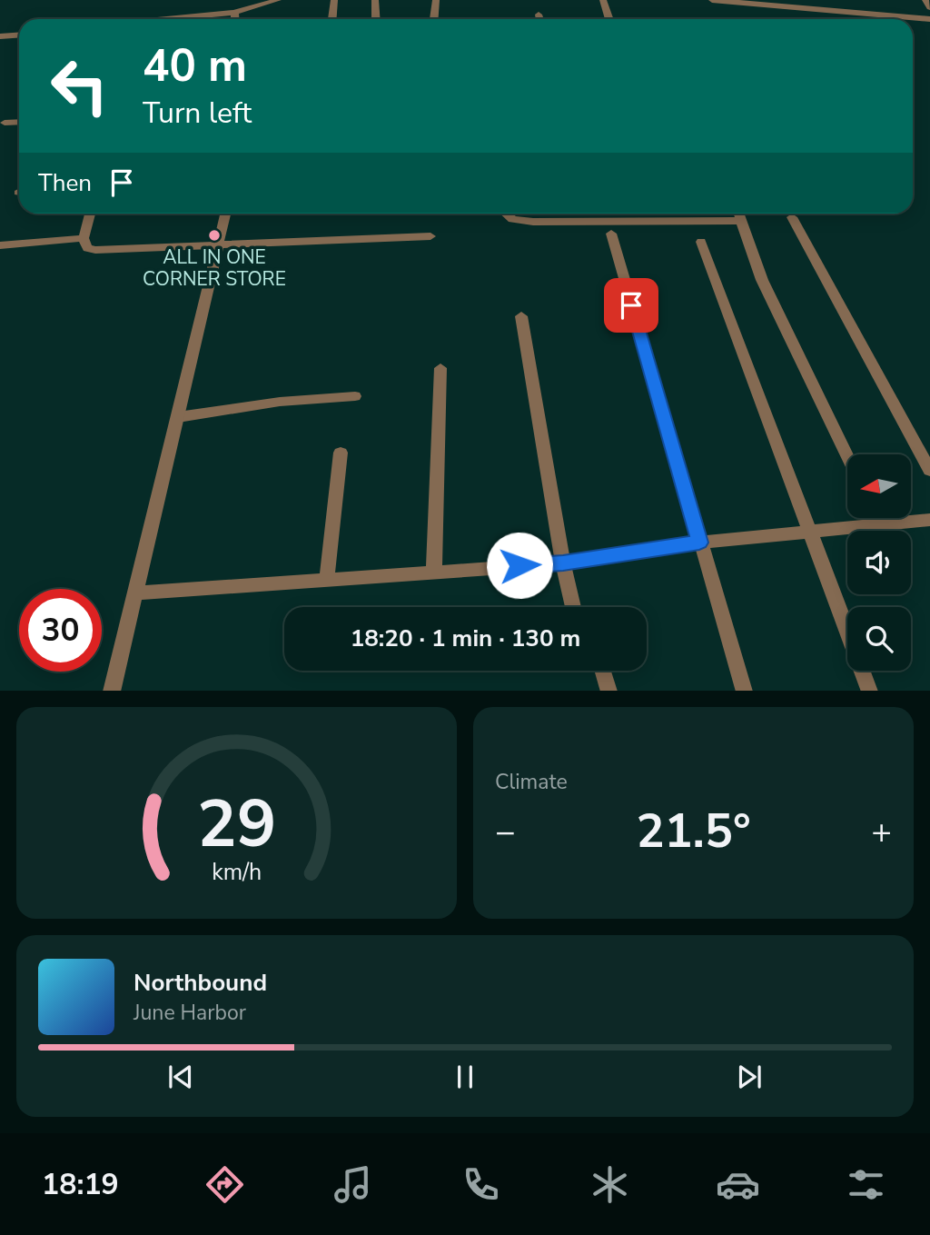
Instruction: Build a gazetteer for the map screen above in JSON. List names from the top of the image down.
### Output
{
  "places": ["ALL IN ONE CORNER STORE"],
  "north": "left",
  "page": {
    "turn": ["40 m", "Turn left"],
    "then": "Then",
    "limit": "30",
    "trip": "18:20 · 1 min · 130 m",
    "tile": "Climate",
    "heat": ["−", "21.5°", "+"],
    "song": ["Northbound", "June Harbor"],
    "tabs": "18:19",
    "gauge": ["29", "km/h"]
  }
}
